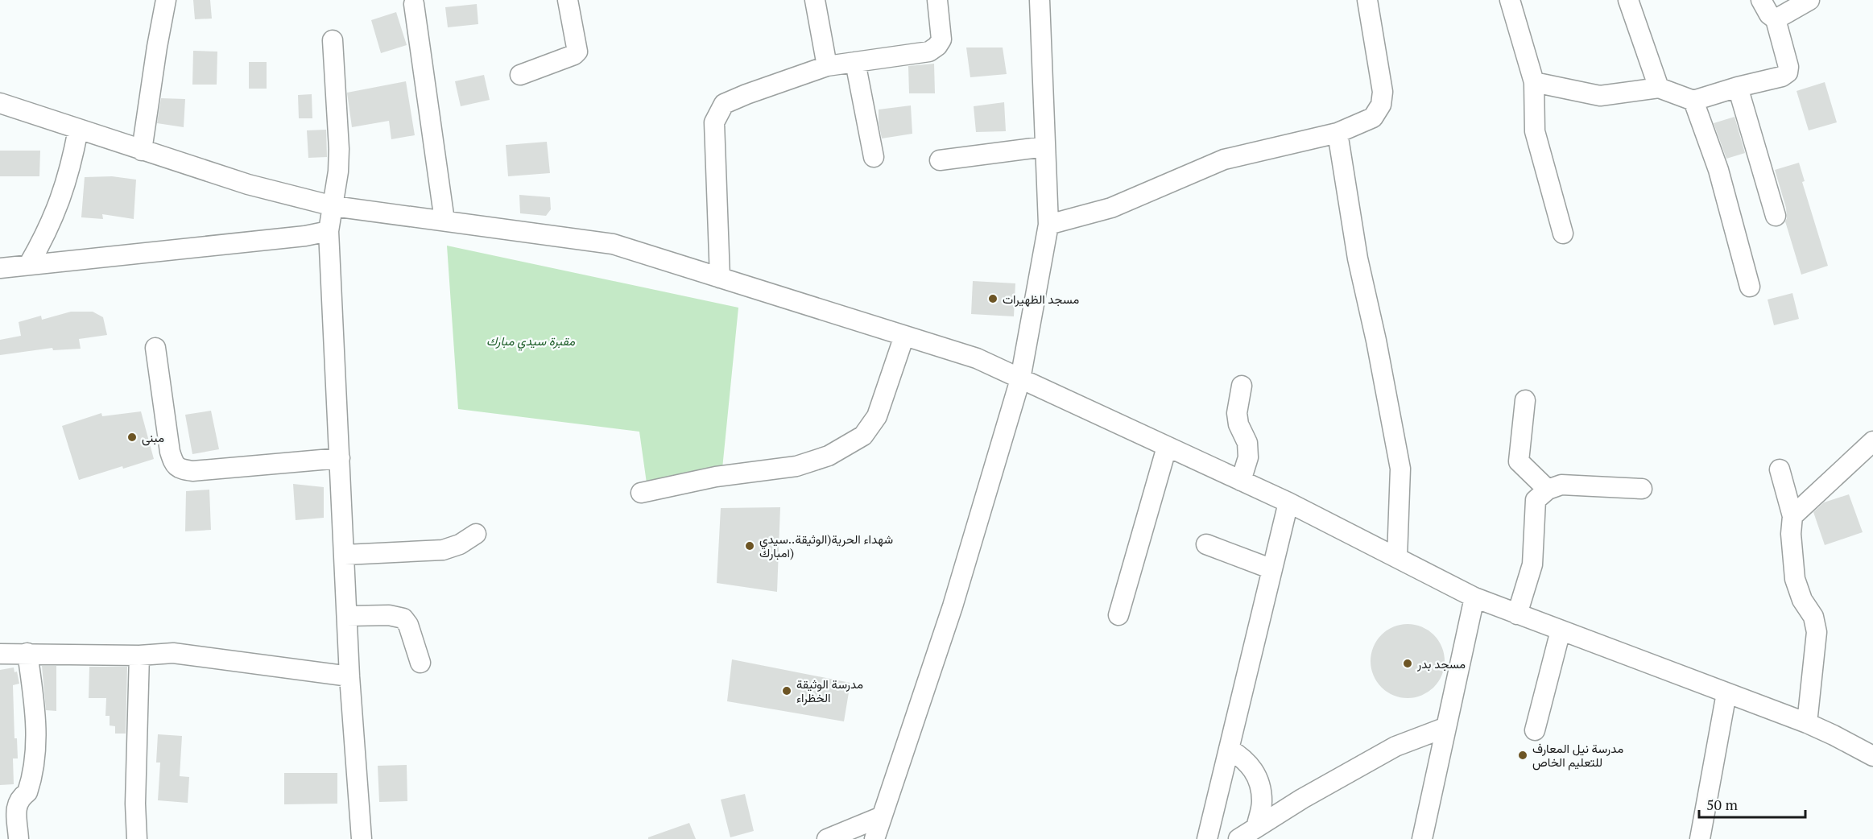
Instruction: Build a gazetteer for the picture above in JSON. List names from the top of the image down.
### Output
{
  "parks": ["مقبرة سيدي مبارك"],
  "places": [
    "مسجد الظهيرات",
    "مبنى",
    "شهداء الحرية(الوثيقة..سيدي امبارك)",
    "مسجد بدر",
    "مدرسة الوثيقة الخظراء",
    "مدرسة نيل المعارف للتعليم الخاص"
  ],
  "scale_bar": "50 m"
}
